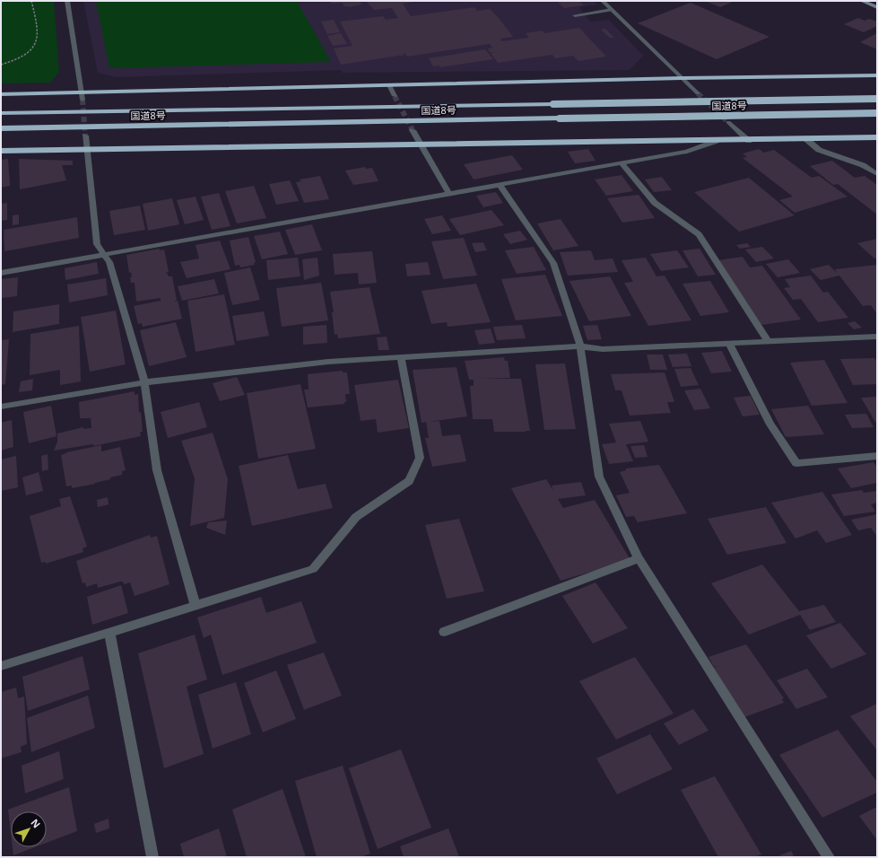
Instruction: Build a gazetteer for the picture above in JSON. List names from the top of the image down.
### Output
{
  "streets": {
    "highway": ["国道8号"]
  },
  "north": "top right"
}
